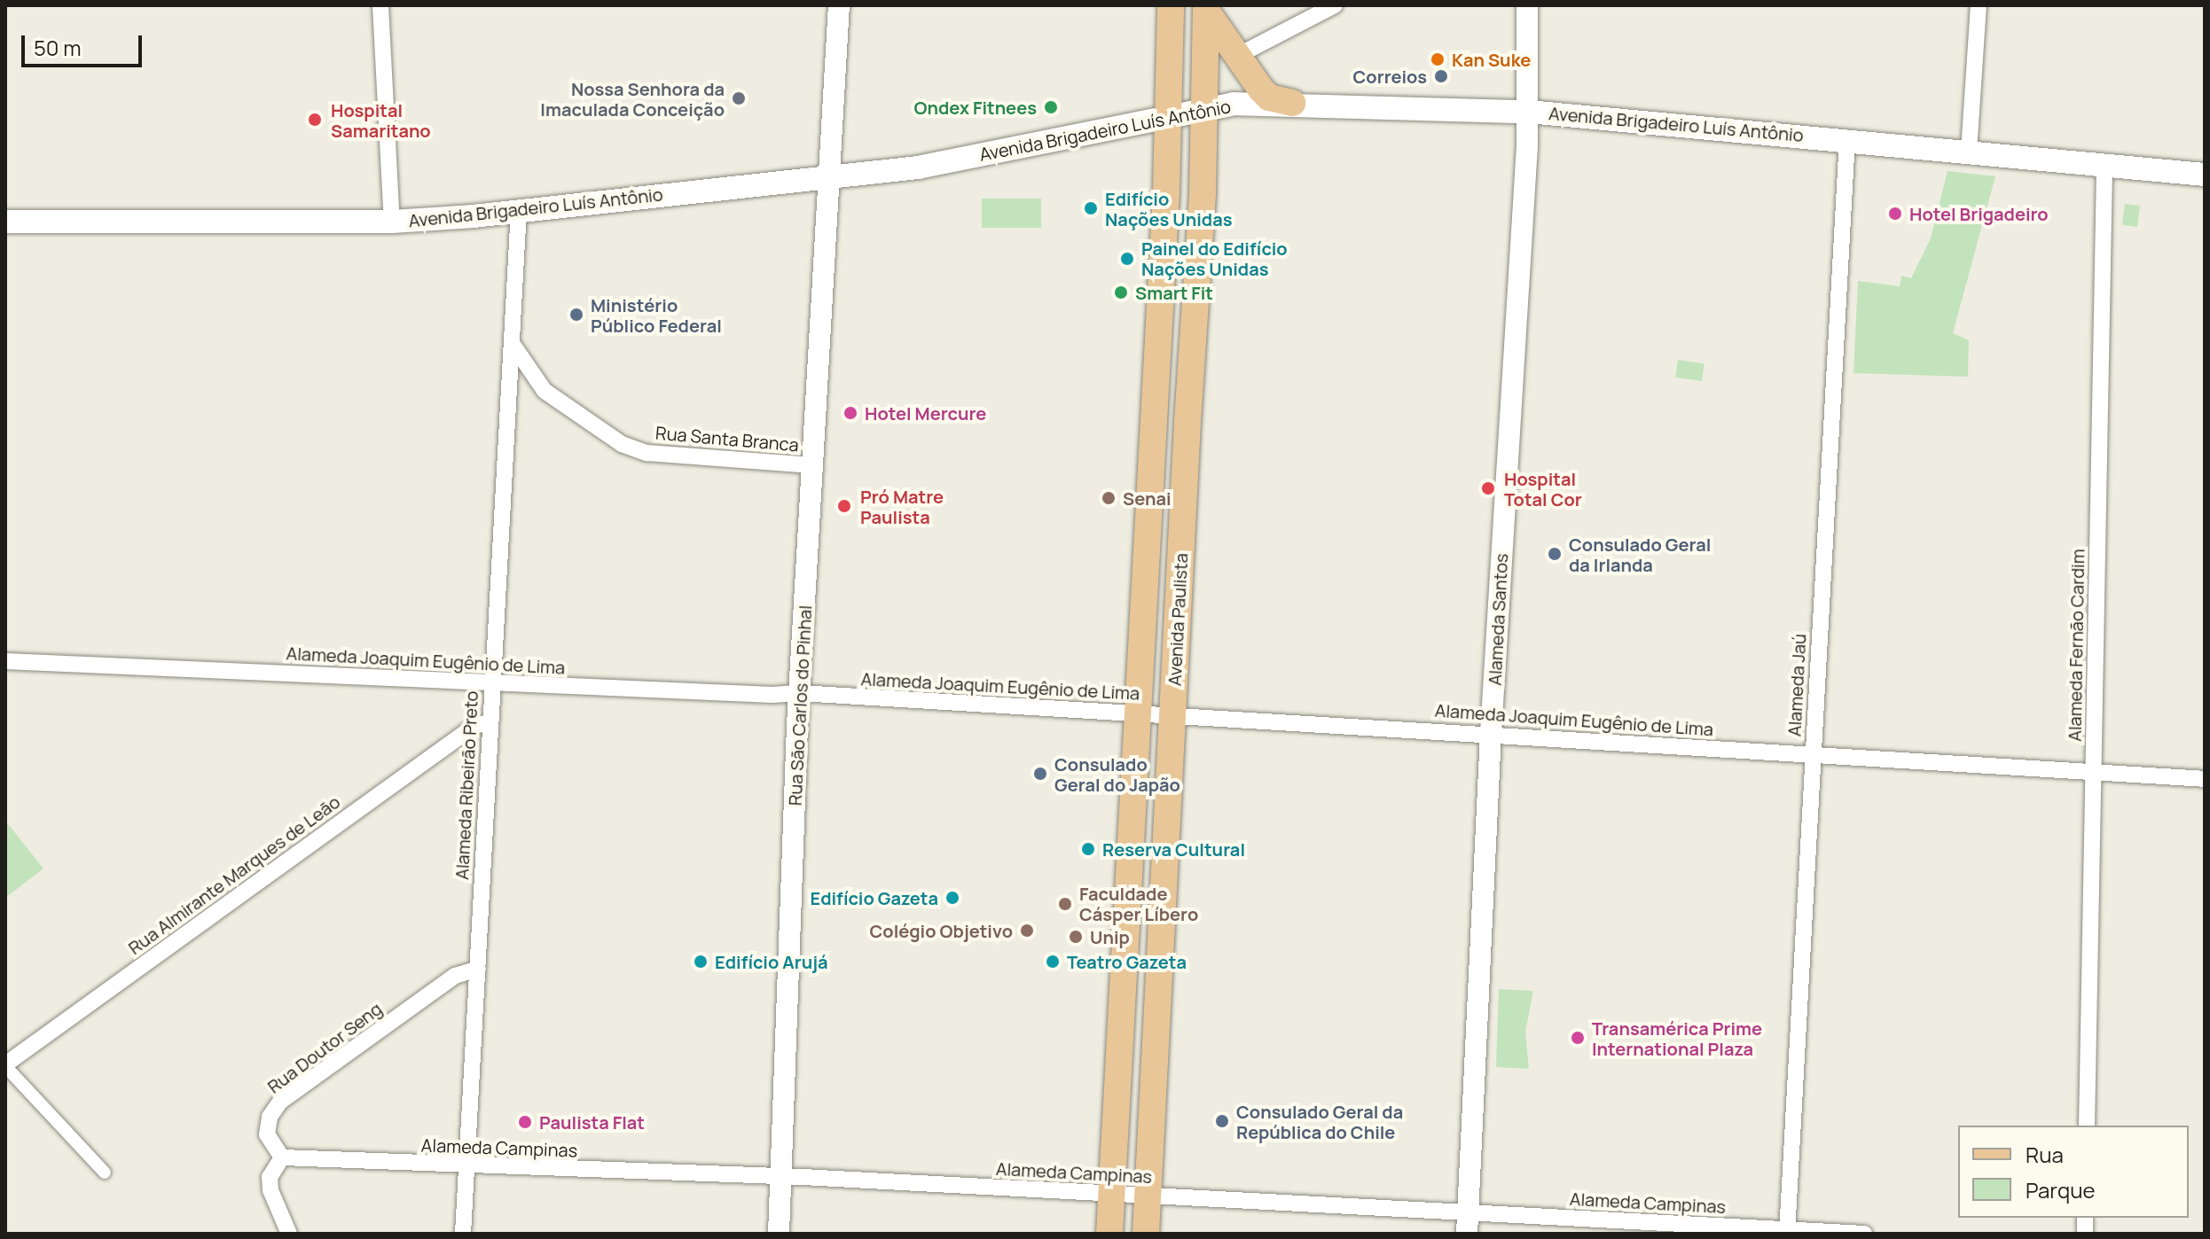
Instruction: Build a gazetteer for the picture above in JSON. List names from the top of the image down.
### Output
{
  "streets": {
    "main road": ["Avenida Brigadeiro Luís Antônio", "Avenida Paulista"],
    "street": [
      "Rua Santa Branca",
      "Alameda Santos",
      "Alameda Fernão Cardim",
      "Alameda Joaquim Eugênio de Lima",
      "Alameda Jaú",
      "Rua São Carlos do Pinhal",
      "Alameda Ribeirão Preto",
      "Rua Almirante Marques de Leão",
      "Rua Doutor Seng",
      "Alameda Campinas"
    ]
  },
  "crossings": [
    ["Avenida Brigadeiro Luís Antônio", "Avenida Paulista"],
    ["Avenida Brigadeiro Luís Antônio", "Alameda Santos"],
    ["Avenida Brigadeiro Luís Antônio", "Alameda Fernão Cardim"],
    ["Avenida Brigadeiro Luís Antônio", "Alameda Jaú"],
    ["Avenida Brigadeiro Luís Antônio", "Rua São Carlos do Pinhal"],
    ["Avenida Brigadeiro Luís Antônio", "Alameda Ribeirão Preto"],
    ["Rua Santa Branca", "Rua São Carlos do Pinhal"],
    ["Rua Santa Branca", "Alameda Ribeirão Preto"],
    ["Avenida Paulista", "Alameda Joaquim Eugênio de Lima"],
    ["Avenida Paulista", "Alameda Campinas"],
    ["Alameda Santos", "Alameda Joaquim Eugênio de Lima"],
    ["Alameda Santos", "Alameda Campinas"],
    ["Alameda Fernão Cardim", "Alameda Joaquim Eugênio de Lima"],
    ["Alameda Joaquim Eugênio de Lima", "Alameda Jaú"],
    ["Alameda Joaquim Eugênio de Lima", "Rua São Carlos do Pinhal"],
    ["Alameda Joaquim Eugênio de Lima", "Alameda Ribeirão Preto"],
    ["Alameda Jaú", "Alameda Campinas"],
    ["Rua São Carlos do Pinhal", "Alameda Campinas"],
    ["Alameda Ribeirão Preto", "Rua Almirante Marques de Leão"],
    ["Alameda Ribeirão Preto", "Rua Doutor Seng"],
    ["Alameda Ribeirão Preto", "Alameda Campinas"],
    ["Rua Doutor Seng", "Alameda Campinas"]
  ],
  "places": [
    "Kan Suke",
    "Correios",
    "Nossa Senhora da Imaculada Conceição",
    "Ondex Fitnees",
    "Hospital Samaritano",
    "Edifício Nações Unidas",
    "Hotel Brigadeiro",
    "Painel do Edifício Nações Unidas",
    "Smart Fit",
    "Ministério Público Federal",
    "Hotel Mercure",
    "Hospital Total Cor",
    "Senai",
    "Pró Matre Paulista",
    "Consulado Geral da Irlanda",
    "Consulado Geral do Japão",
    "Reserva Cultural",
    "Edifício Gazeta",
    "Faculdade Cásper Líbero",
    "Colégio Objetivo",
    "Unip",
    "Edifício Arujá",
    "Teatro Gazeta",
    "Transamérica Prime International Plaza",
    "Consulado Geral da República do Chile",
    "Paulista Flat"
  ],
  "legend": ["Rua", "Parque"],
  "scale_bar": "50 m"
}
